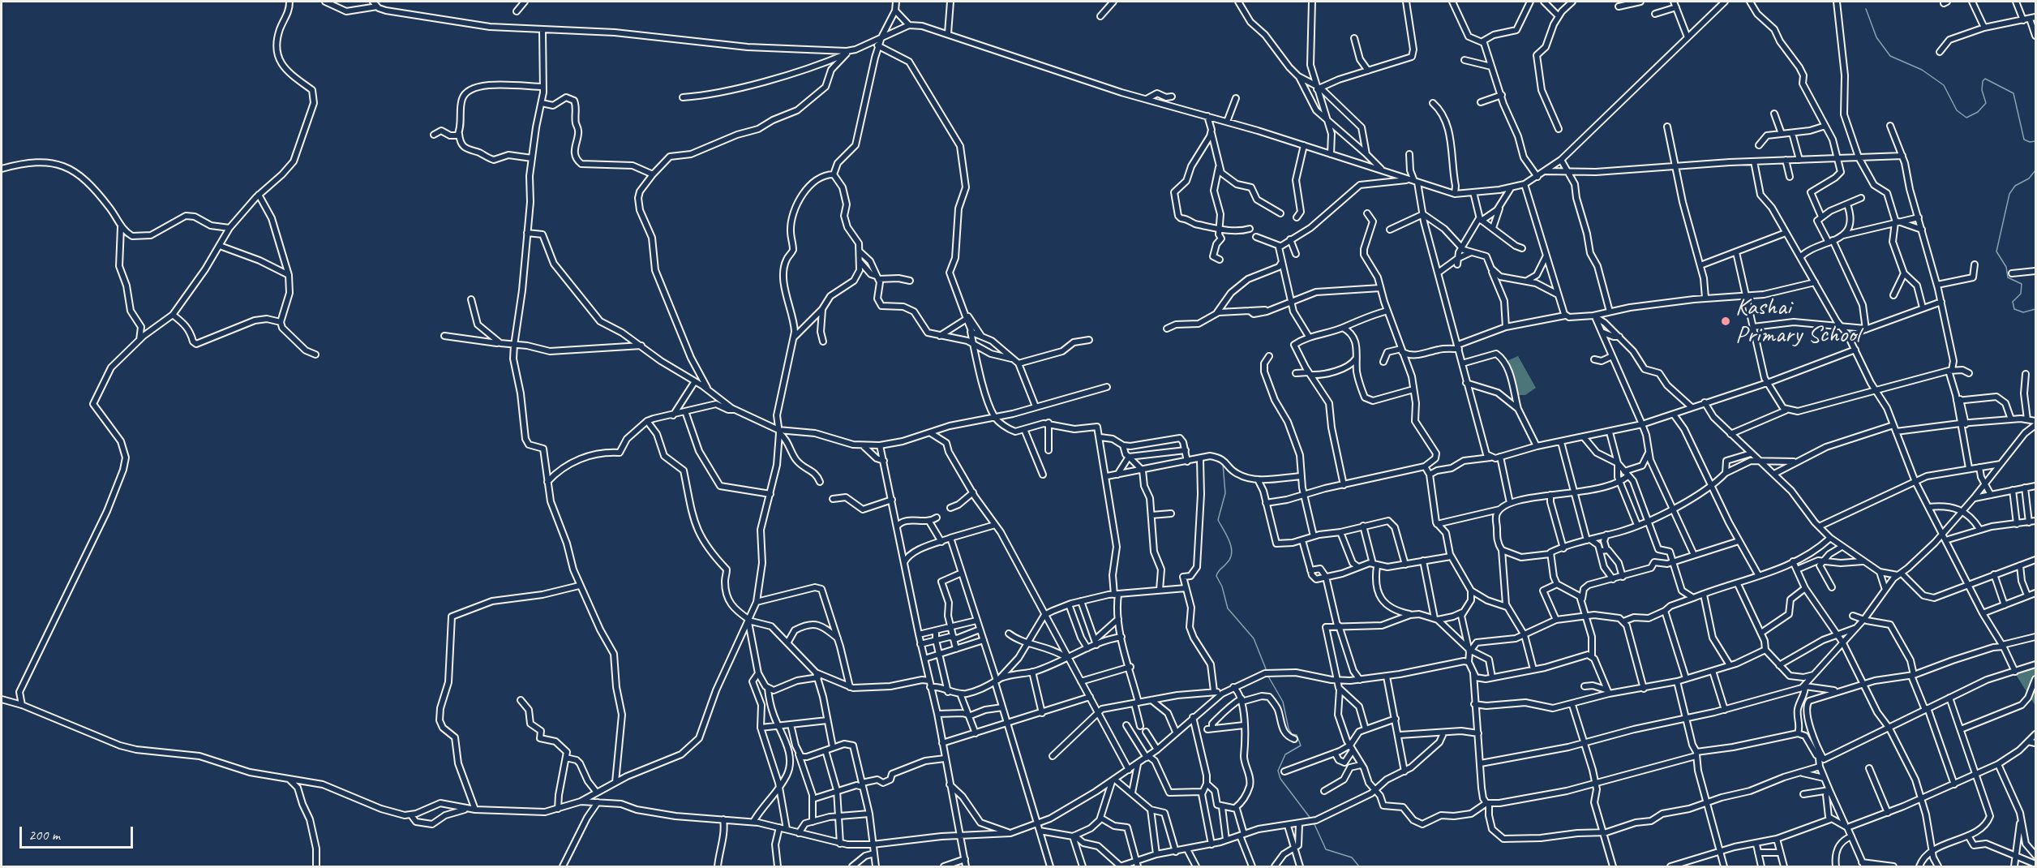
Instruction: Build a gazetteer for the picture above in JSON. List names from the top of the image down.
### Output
{
  "places": ["Kashai Primary School"],
  "scale_bar": "200 m"
}
